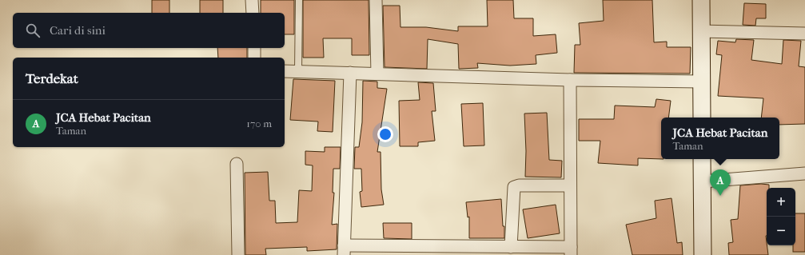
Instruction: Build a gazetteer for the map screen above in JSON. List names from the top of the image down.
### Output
{
  "page": {
    "search": "Cari di sini",
    "heading": "Terdekat",
    "list": [
      {
        "mark": "A",
        "name": "JCA Hebat Pacitan",
        "note": "Taman",
        "value": "170 m"
      }
    ],
    "popup": ["JCA Hebat Pacitan", "Taman"],
    "pins": "A",
    "map_buttons": ["+", "−"]
  }
}
